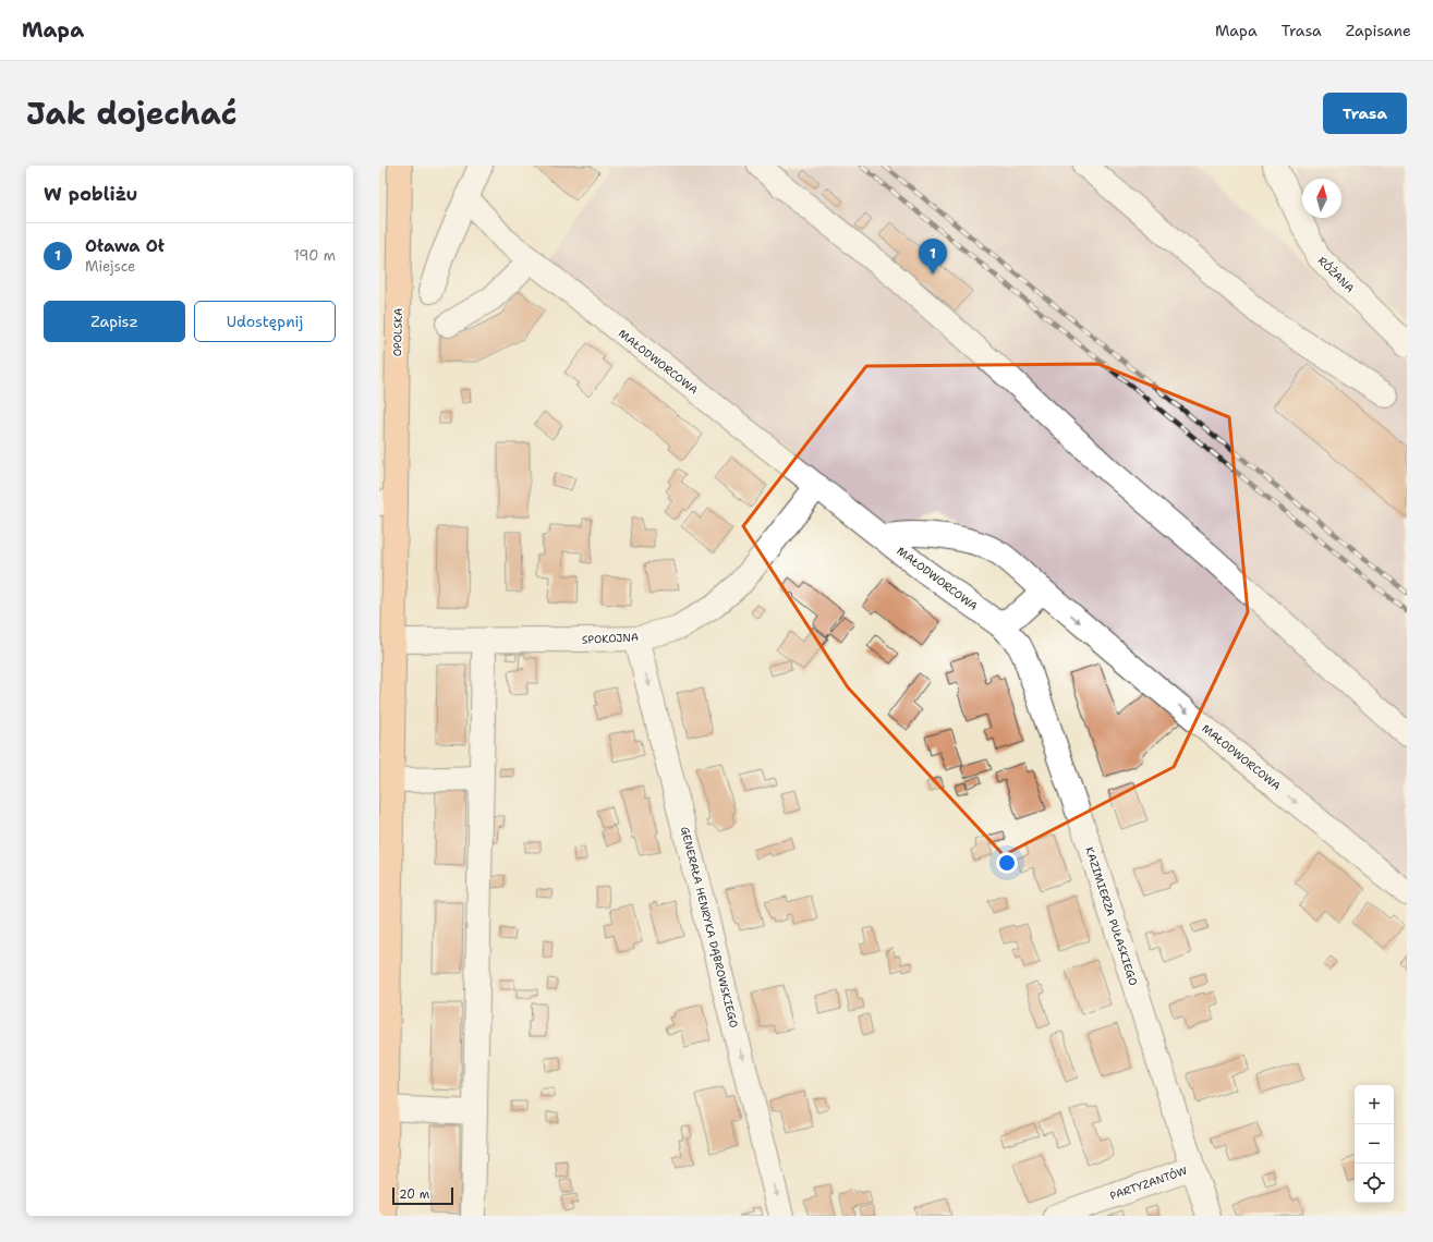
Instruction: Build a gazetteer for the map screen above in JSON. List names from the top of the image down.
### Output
{
  "streets": {
    "main road": ["OPOLSKA"],
    "street": [
      "RÓŻANA",
      "MAŁODWORCOWA",
      "SPOKOJNA",
      "KAZIMIERZA PUŁASKIEGO",
      "GENERAŁA HENRYKA DĄBROWSKIEGO",
      "PARTYZANTÓW"
    ]
  },
  "crossings": [
    ["OPOLSKA", "SPOKOJNA"],
    ["MAŁODWORCOWA", "SPOKOJNA"],
    ["MAŁODWORCOWA", "KAZIMIERZA PUŁASKIEGO"],
    ["SPOKOJNA", "GENERAŁA HENRYKA DĄBROWSKIEGO"],
    ["KAZIMIERZA PUŁASKIEGO", "PARTYZANTÓW"]
  ],
  "scale_bar": "20 m",
  "north": "top",
  "page": {
    "header": "Mapa",
    "nav": ["Mapa", "Trasa", "Zapisane"],
    "title": "Jak dojechać",
    "buttons": [
      "Trasa",
      ["Zapisz", "Udostępnij"]
    ],
    "heading": "W pobliżu",
    "list": [
      {
        "mark": "1",
        "name": "Oława Oł",
        "note": "Miejsce",
        "value": "190 m"
      }
    ],
    "pins": "1",
    "map_buttons": ["+", "−"],
    "scale": "20 m"
  }
}
